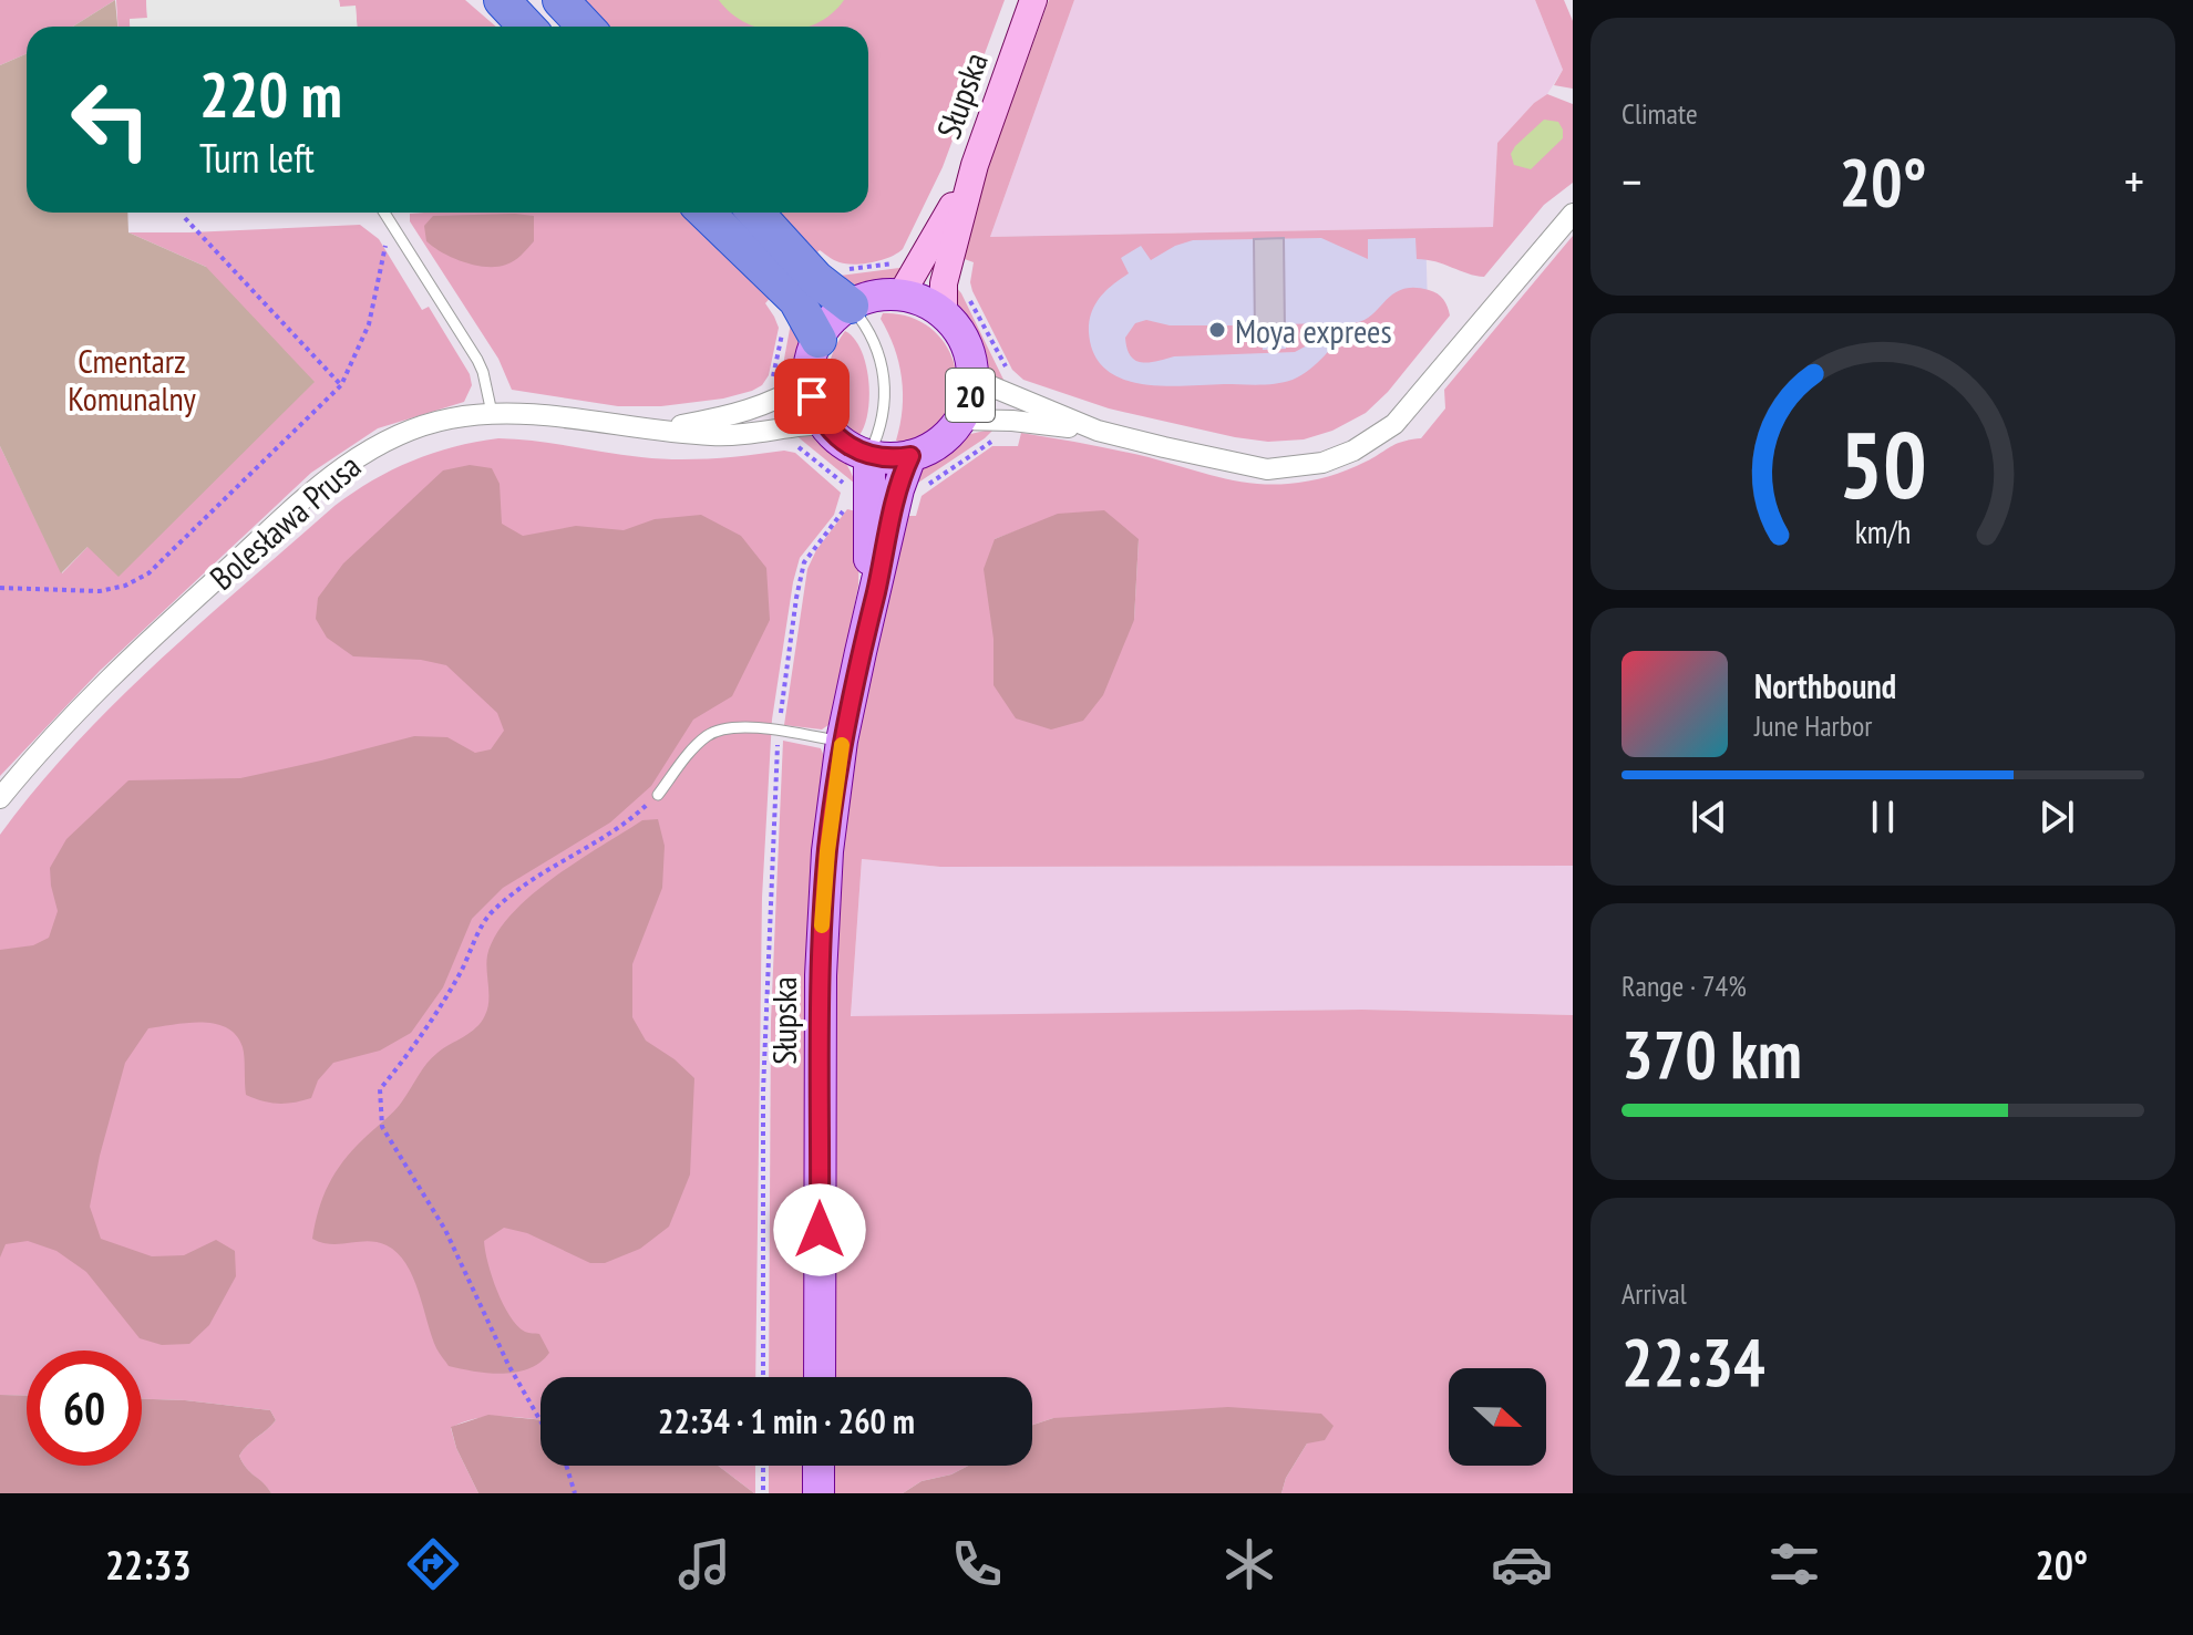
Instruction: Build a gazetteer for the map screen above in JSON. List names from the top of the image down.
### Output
{
  "streets": {
    "main road": ["Słupska", "20"],
    "street": ["Bolesława Prusa"]
  },
  "crossings": [
    ["Słupska", "20"]
  ],
  "parks": ["Cmentarz Komunalny"],
  "places": ["Moya exprees"],
  "north": "right",
  "page": {
    "tile": [
      "Climate",
      ["Range · 74%", "370 km"],
      ["Arrival", "22:34"]
    ],
    "turn": ["220 m", "Turn left"],
    "heat": ["−", "20°", "+"],
    "song": ["Northbound", "June Harbor"],
    "limit": "60",
    "trip": "22:34 · 1 min · 260 m",
    "tabs": ["22:33", "20°"],
    "gauge": ["50", "km/h"]
  }
}
